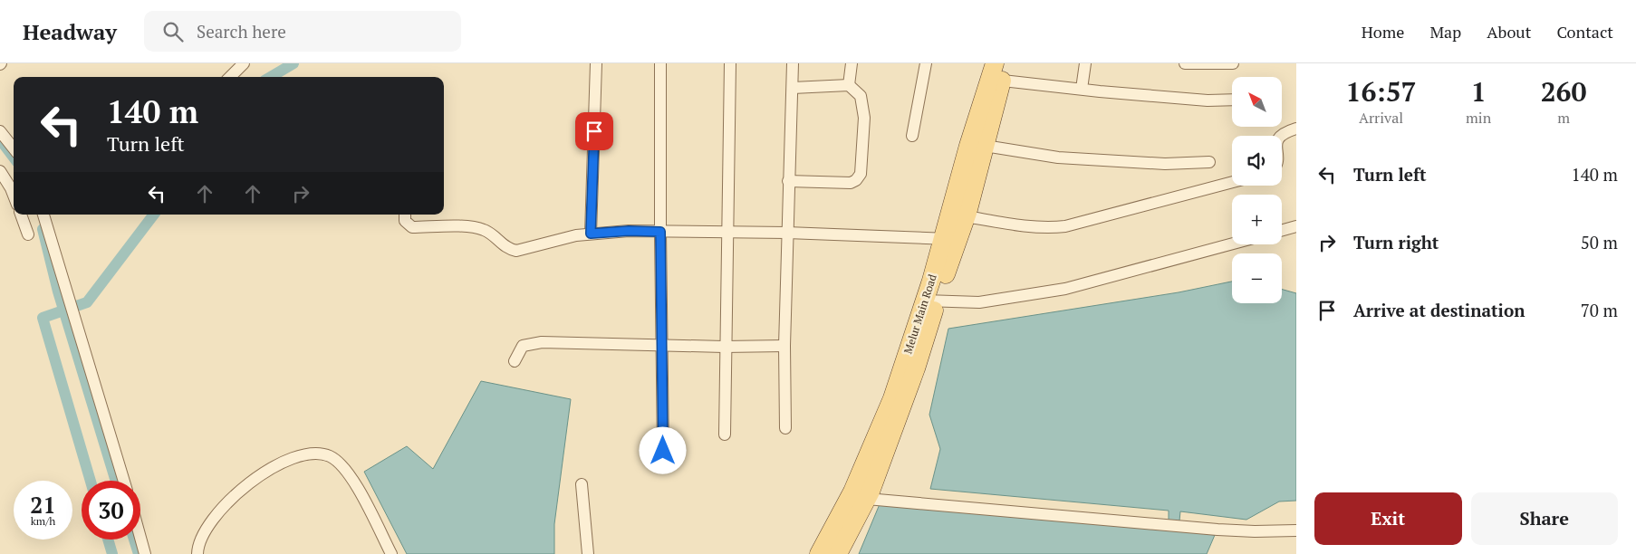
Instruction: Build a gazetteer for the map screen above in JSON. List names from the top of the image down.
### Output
{
  "streets": {
    "main road": ["Melur Main Road"]
  },
  "north": "top left",
  "page": {
    "header": "Headway",
    "search": "Search here",
    "nav": [
      "Home",
      "Map",
      "About",
      "Contact"
    ],
    "eta": [
      "16:57",
      "Arrival",
      "1",
      "min",
      "260",
      "m"
    ],
    "map_buttons": ["+", "−"],
    "turn": ["140 m", "Turn left"],
    "list": [
      {
        "name": "Turn left",
        "value": "140 m"
      },
      {
        "name": "Turn right",
        "value": "50 m"
      },
      {
        "name": "Arrive at destination",
        "value": "70 m"
      }
    ],
    "speed": "21 km/h",
    "limit": "30",
    "buttons": ["Exit", "Share"]
  }
}
